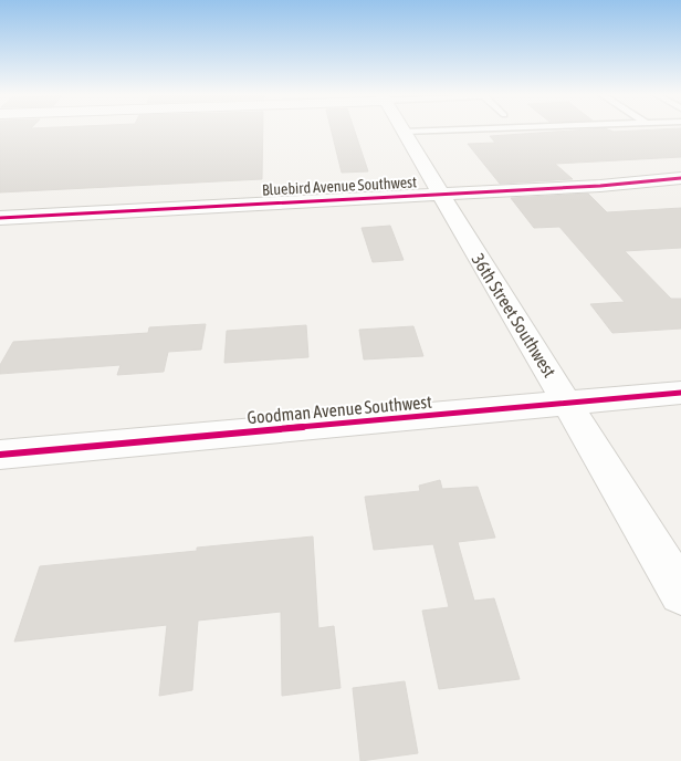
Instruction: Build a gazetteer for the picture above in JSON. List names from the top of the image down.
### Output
{
  "streets": {
    "street": ["Bluebird Avenue Southwest", "36th Street Southwest", "Goodman Avenue Southwest"]
  },
  "crossings": [
    ["Bluebird Avenue Southwest", "36th Street Southwest"],
    ["36th Street Southwest", "Goodman Avenue Southwest"]
  ]
}
